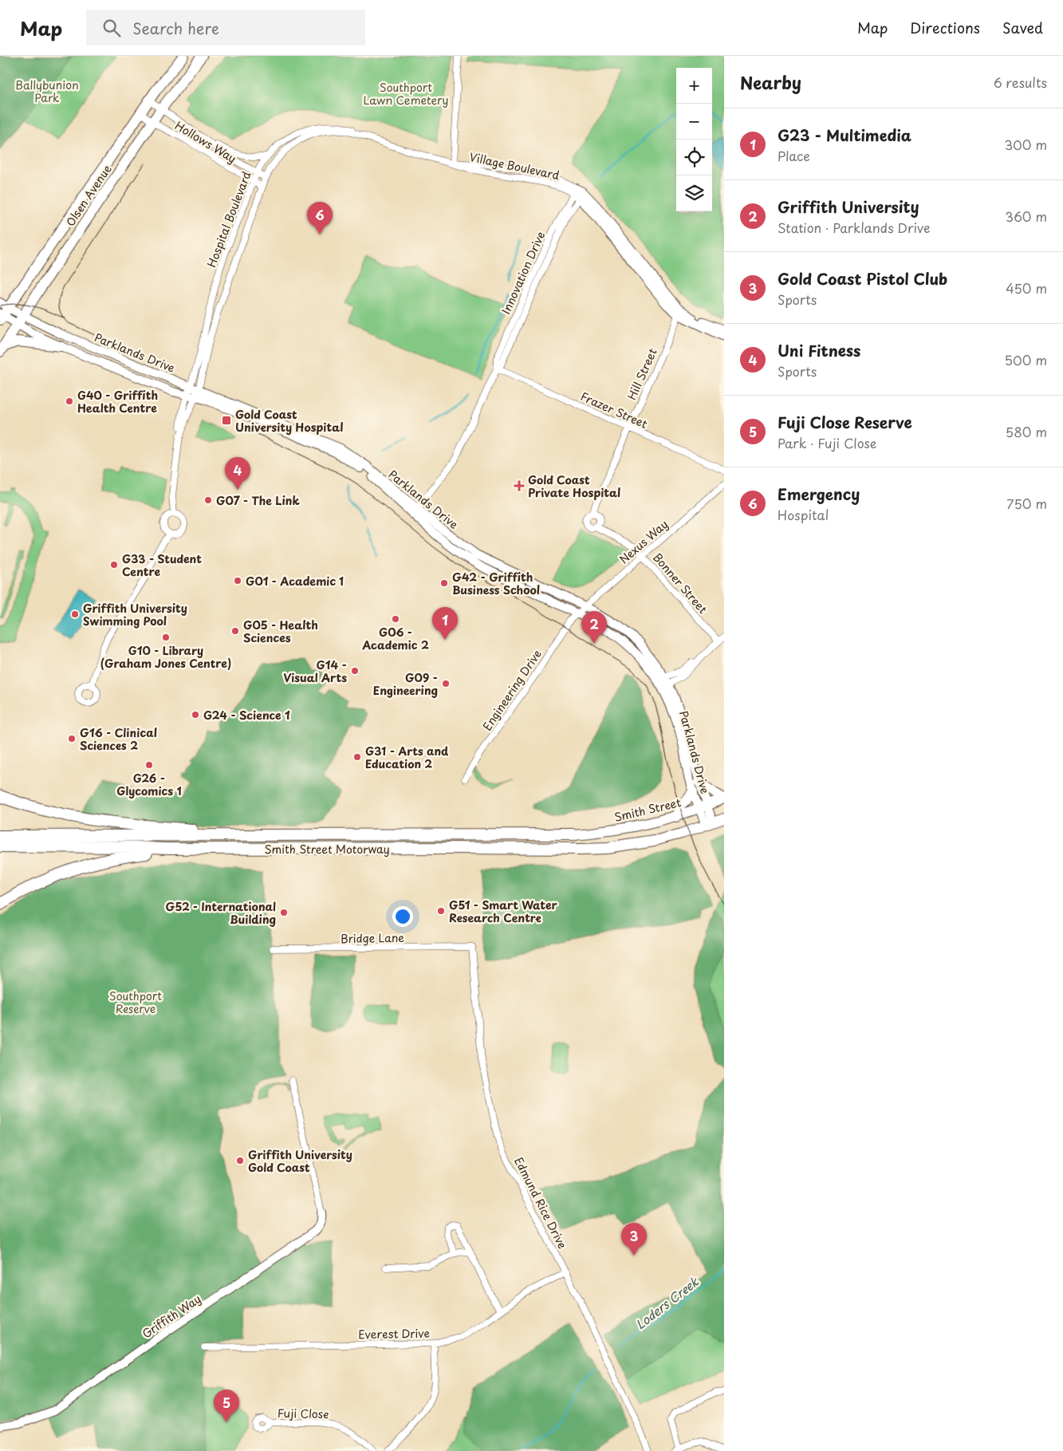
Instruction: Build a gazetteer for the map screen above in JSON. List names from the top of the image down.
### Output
{
  "streets": {
    "highway": ["Smith Street Motorway"],
    "main road": ["Olsen Avenue", "Smith Street"],
    "street": [
      "Hollows Way",
      "Village Boulevard",
      "Hospital Boulevard",
      "Innovation Drive",
      "Parklands Drive",
      "Hill Street",
      "Frazer Street",
      "Nexus Way",
      "Bonner Street",
      "Engineering Drive",
      "Bridge Lane",
      "Edmund Rice Drive",
      "Griffith Way",
      "Everest Drive",
      "Fuji Close"
    ]
  },
  "crossings": [
    ["Hollows Way", "Olsen Avenue"],
    ["Hollows Way", "Hospital Boulevard"],
    ["Village Boulevard", "Hospital Boulevard"],
    ["Village Boulevard", "Innovation Drive"],
    ["Village Boulevard", "Hill Street"],
    ["Olsen Avenue", "Parklands Drive"],
    ["Hospital Boulevard", "Parklands Drive"],
    ["Innovation Drive", "Parklands Drive"],
    ["Innovation Drive", "Frazer Street"],
    ["Parklands Drive", "Nexus Way"],
    ["Parklands Drive", "Engineering Drive"],
    ["Parklands Drive", "Smith Street"],
    ["Hill Street", "Frazer Street"],
    ["Nexus Way", "Bonner Street"],
    ["Nexus Way", "Engineering Drive"],
    ["Smith Street", "Smith Street Motorway"],
    ["Bridge Lane", "Edmund Rice Drive"],
    ["Edmund Rice Drive", "Everest Drive"]
  ],
  "water": ["Loders Creek"],
  "parks": ["Ballybunion Park", "Southport Lawn Cemetery", "Southport Reserve"],
  "places": {
    "other": [
      "G40 - Griffith Health Centre",
      "G07 - The Link",
      "G33 - Student Centre",
      "G01 - Academic 1",
      "G42 - Griffith Business School",
      "Griffith University Swimming Pool",
      "G06 - Academic 2",
      "G05 - Health Sciences",
      "G10 - Library (Graham Jones Centre)",
      "G14 - Visual Arts",
      "G09 - Engineering",
      "G24 - Science 1",
      "G16 - Clinical Sciences 2",
      "G31 - Arts and Education 2",
      "G26 - Glycomics 1",
      "G51 - Smart Water Research Centre",
      "G52 - International Building",
      "Griffith University Gold Coast"
    ],
    "transit": ["Gold Coast University Hospital"],
    "health": ["Gold Coast Private Hospital"]
  },
  "page": {
    "header": "Map",
    "search": "Search here",
    "nav": ["Map", "Directions", "Saved"],
    "heading": ["Nearby", "6 results"],
    "map_buttons": ["+", "−"],
    "list": [
      {
        "mark": "1",
        "name": "G23 - Multimedia",
        "note": "Place",
        "value": "300 m"
      },
      {
        "mark": "2",
        "name": "Griffith University",
        "note": "Station · Parklands Drive",
        "value": "360 m"
      },
      {
        "mark": "3",
        "name": "Gold Coast Pistol Club",
        "note": "Sports",
        "value": "450 m"
      },
      {
        "mark": "4",
        "name": "Uni Fitness",
        "note": "Sports",
        "value": "500 m"
      },
      {
        "mark": "5",
        "name": "Fuji Close Reserve",
        "note": "Park · Fuji Close",
        "value": "580 m"
      },
      {
        "mark": "6",
        "name": "Emergency",
        "note": "Hospital",
        "value": "750 m"
      }
    ],
    "pins": [
      "6",
      "4",
      "1",
      "2",
      "3",
      "5"
    ]
  }
}
